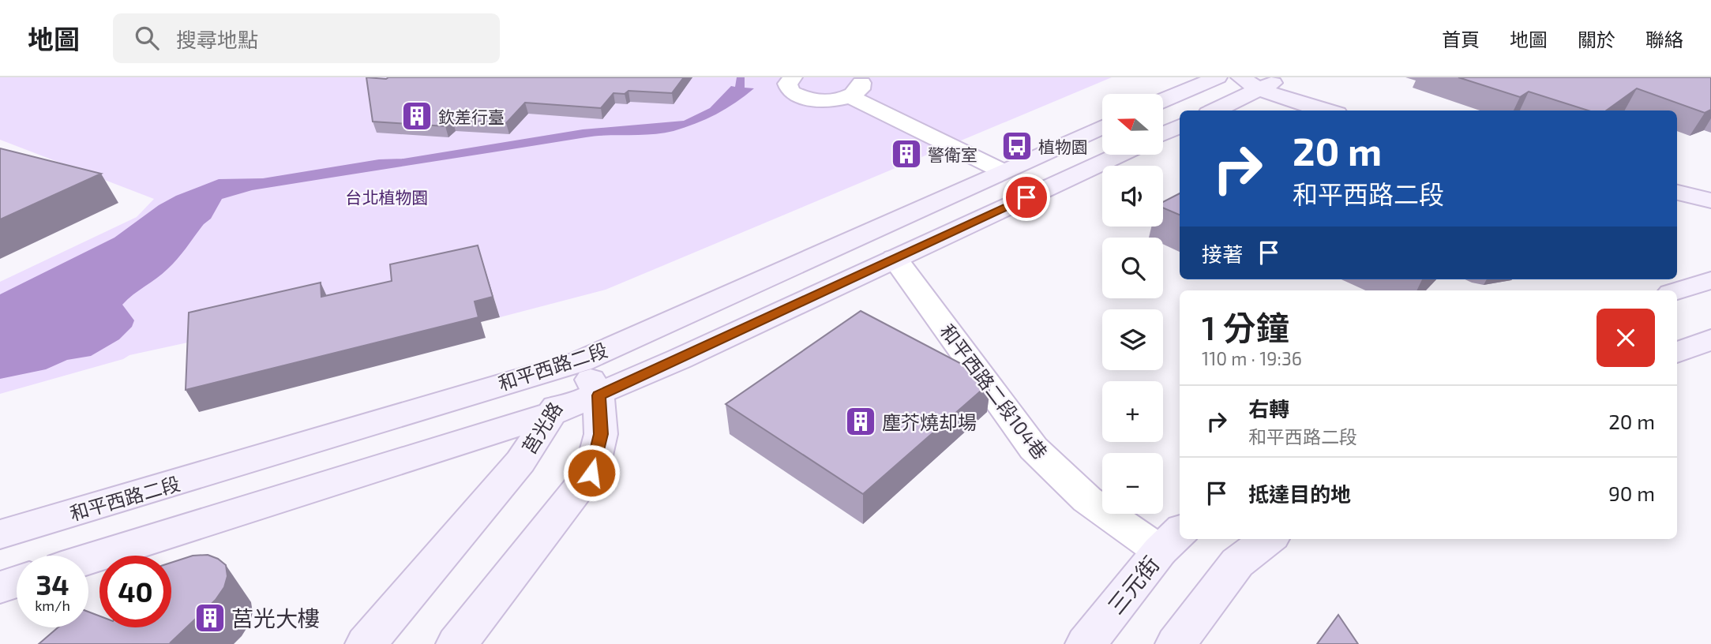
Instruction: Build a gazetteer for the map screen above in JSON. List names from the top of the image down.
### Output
{
  "streets": {
    "main road": ["和平西路二段", "莒光路", "三元街"],
    "street": ["和平西路二段104巷"]
  },
  "crossings": [
    ["和平西路二段", "和平西路二段104巷"],
    ["和平西路二段", "莒光路"],
    ["和平西路二段104巷", "三元街"]
  ],
  "parks": ["台北植物園"],
  "places": {
    "building": [
      "欽差行臺",
      "警衛室",
      "塵芥燒却場",
      "莒光大樓"
    ],
    "bus stop": ["植物園"]
  },
  "north": "left",
  "page": {
    "header": "地圖",
    "search": "搜尋地點",
    "nav": [
      "首頁",
      "地圖",
      "關於",
      "聯絡"
    ],
    "map_buttons": ["+", "−"],
    "turn": ["20 m", "和平西路二段"],
    "then": "接著",
    "heading": ["1 分鐘", "110 m · 19:36"],
    "list": [
      {
        "name": "右轉",
        "note": "和平西路二段",
        "value": "20 m"
      },
      {
        "name": "抵達目的地",
        "value": "90 m"
      }
    ],
    "speed": "34 km/h",
    "limit": "40"
  }
}
